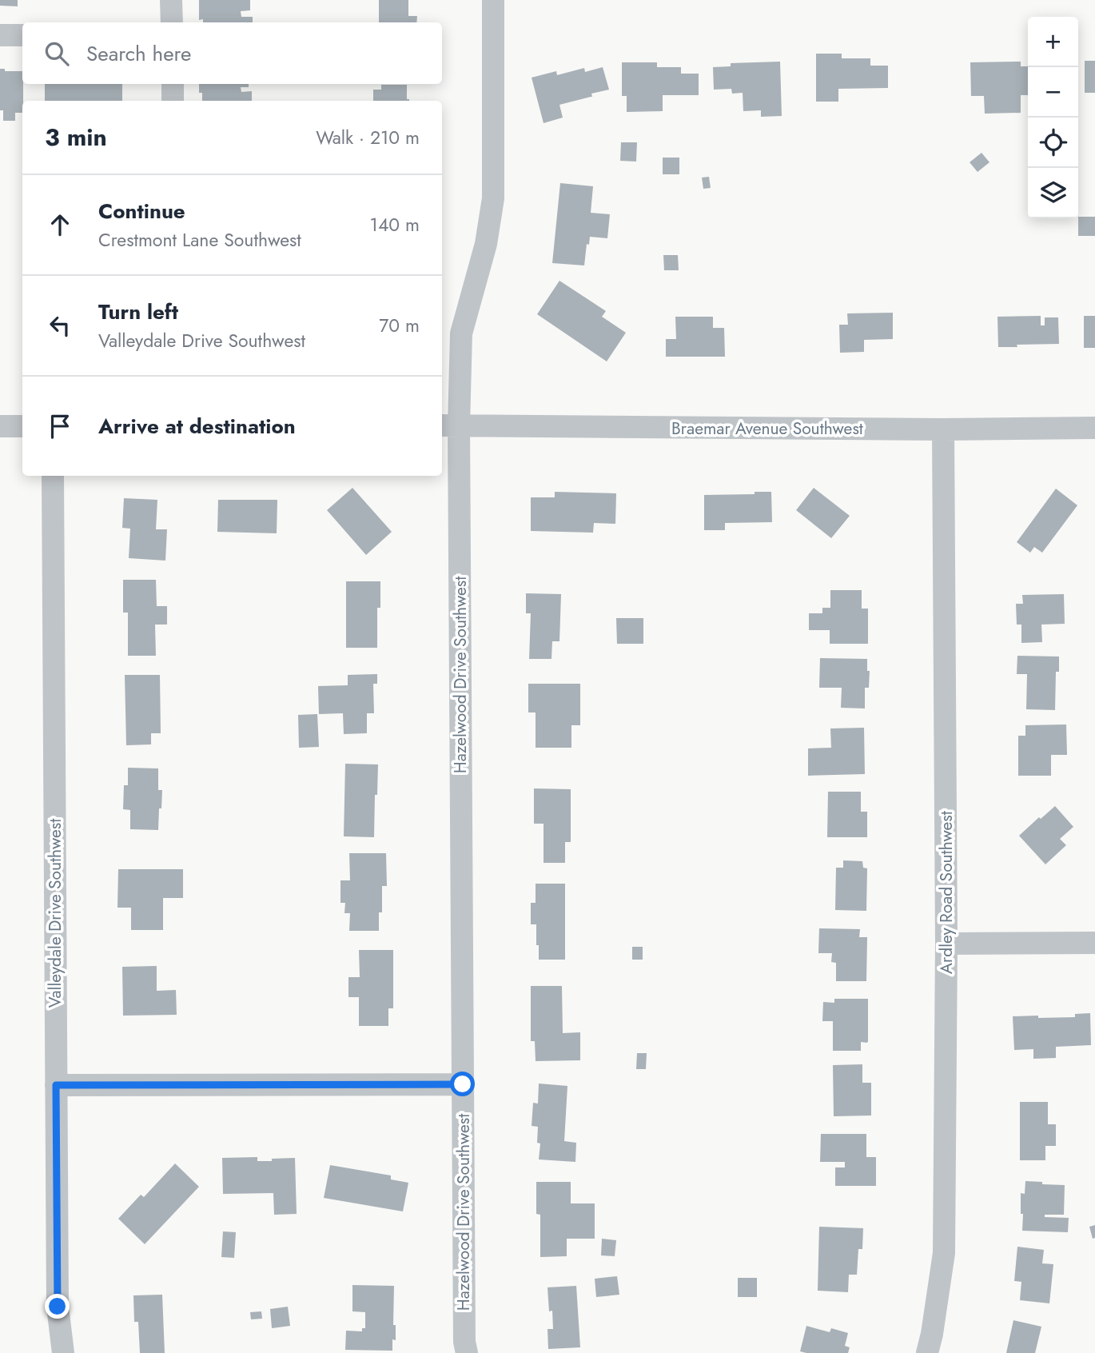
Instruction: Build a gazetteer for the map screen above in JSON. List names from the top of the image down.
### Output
{
  "streets": {
    "street": [
      "Braemar Avenue Southwest",
      "Hazelwood Drive Southwest",
      "Ardley Road Southwest",
      "Valleydale Drive Southwest"
    ]
  },
  "crossings": [
    ["Braemar Avenue Southwest", "Hazelwood Drive Southwest"],
    ["Braemar Avenue Southwest", "Ardley Road Southwest"]
  ],
  "page": {
    "map_buttons": ["+", "−"],
    "search": "Search here",
    "heading": ["3 min", "Walk · 210 m"],
    "list": [
      ["Continue", "Crestmont Lane Southwest", "140 m"],
      ["Turn left", "Valleydale Drive Southwest", "70 m"],
      "Arrive at destination"
    ]
  }
}
